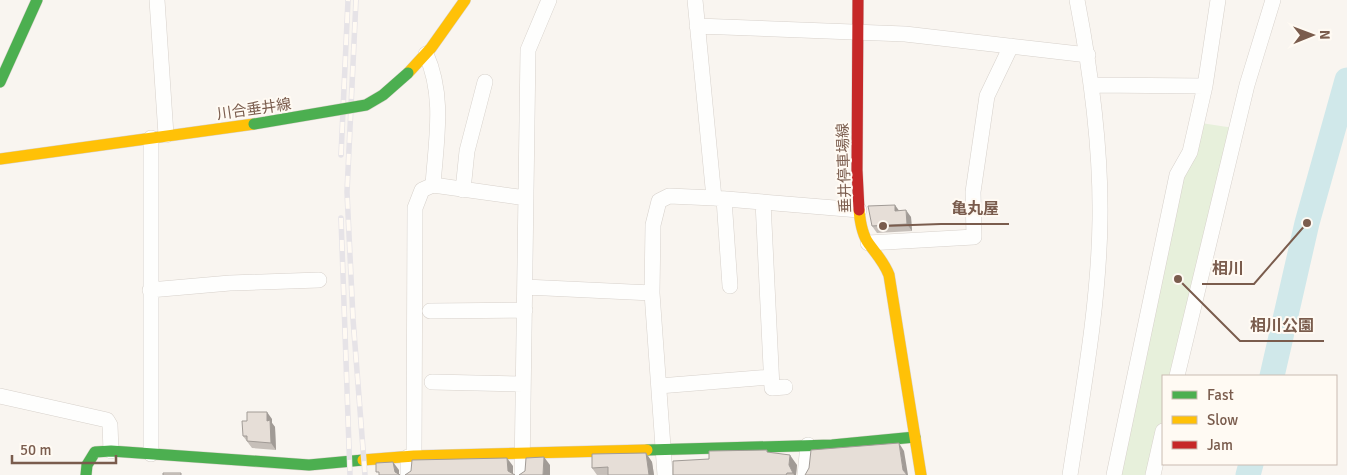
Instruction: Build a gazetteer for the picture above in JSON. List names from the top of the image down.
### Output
{
  "streets": {
    "main road": ["川合垂井線", "垂井停車場線"]
  },
  "places": ["相川", "亀丸屋", "相川公園"],
  "legend": ["Fast", "Slow", "Jam"],
  "scale_bar": "50 m",
  "north": "right"
}
